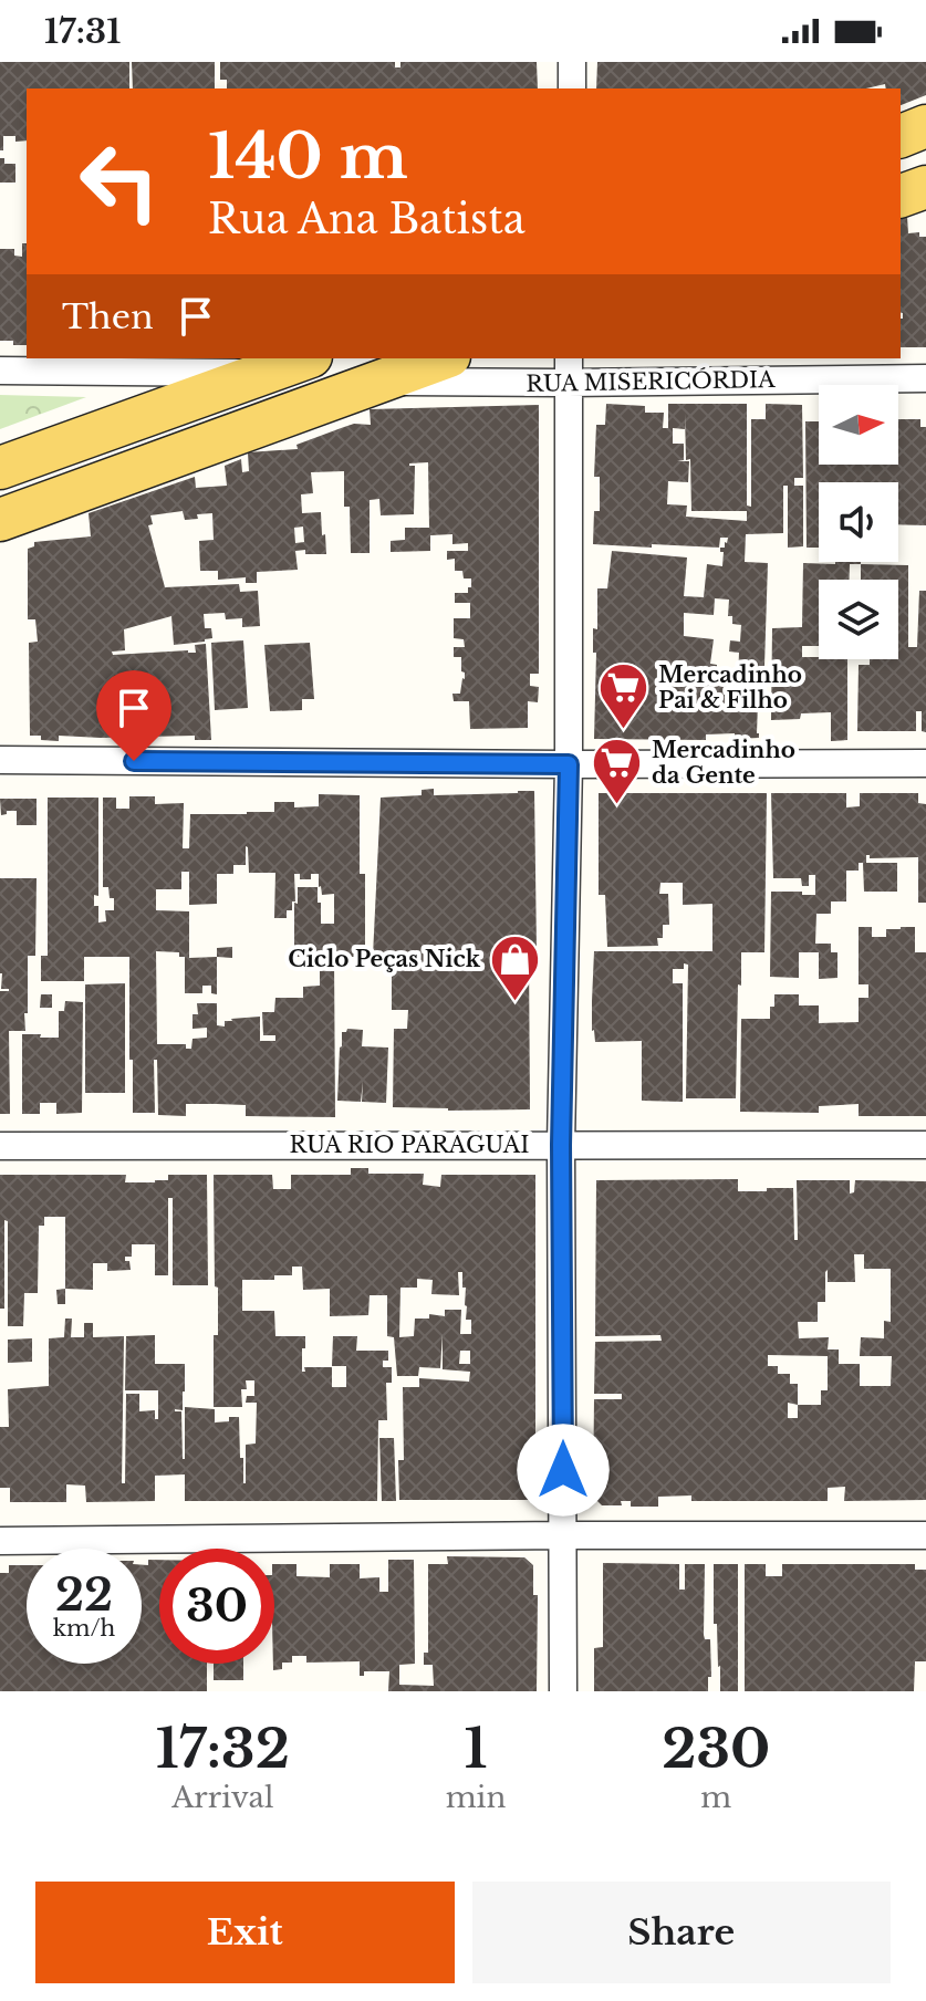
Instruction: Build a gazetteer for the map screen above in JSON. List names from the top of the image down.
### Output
{
  "streets": {
    "street": ["RUA MISERICÓRDIA", "RUA RIO PARAGUAI"]
  },
  "places": {
    "supermarket": ["Mercadinho Pai & Filho", "Mercadinho da Gente"],
    "shop": ["Ciclo Peças Nick"]
  },
  "north": "right",
  "page": {
    "status": "17:31",
    "turn": ["140 m", "Rua Ana Batista"],
    "then": "Then",
    "speed": "22 km/h",
    "limit": "30",
    "eta": [
      "17:32",
      "Arrival",
      "1",
      "min",
      "230",
      "m"
    ],
    "buttons": ["Exit", "Share"]
  }
}
